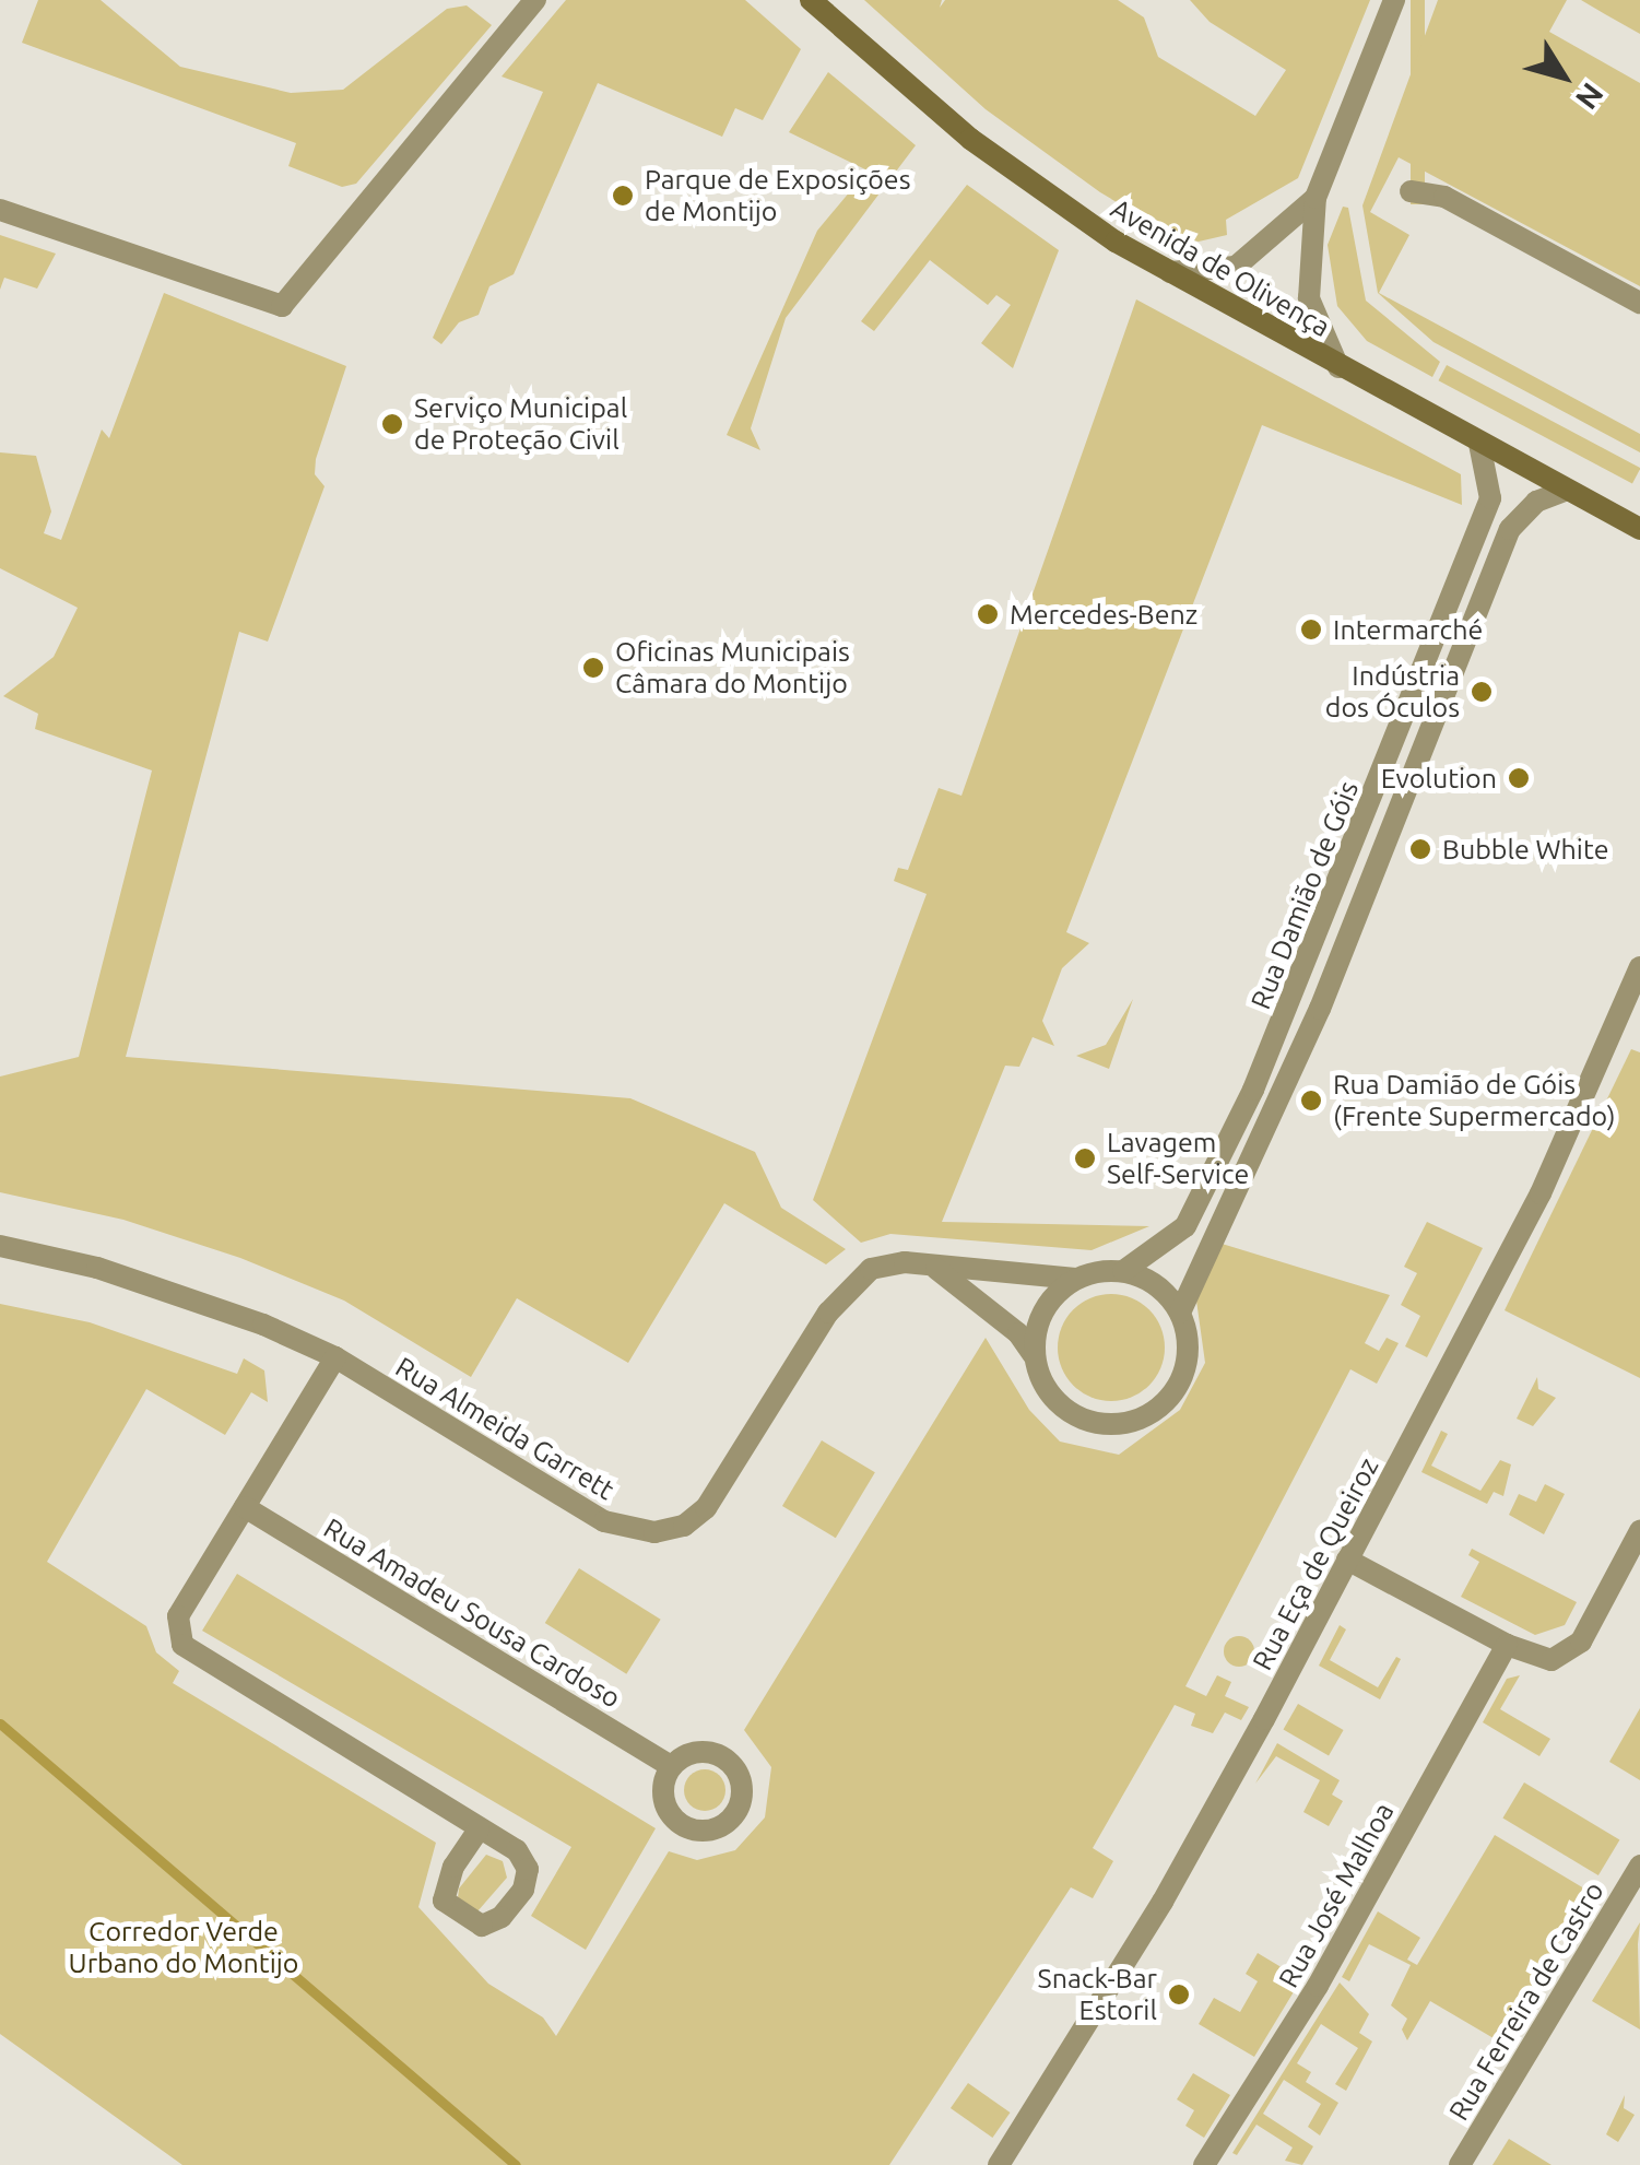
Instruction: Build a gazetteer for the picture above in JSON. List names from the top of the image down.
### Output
{
  "streets": {
    "main road": ["Avenida de Olivença"],
    "street": [
      "Rua Damião de Góis",
      "Rua Almeida Garrett",
      "Rua Eça de Queiroz",
      "Rua Amadeu Sousa Cardoso",
      "Rua José Malhoa",
      "Rua Ferreira de Castro"
    ]
  },
  "crossings": [
    ["Avenida de Olivença", "Rua Damião de Góis"],
    ["Rua Damião de Góis", "Rua Almeida Garrett"]
  ],
  "parks": ["Corredor Verde Urbano do Montijo"],
  "places": [
    "Parque de Exposições de Montijo",
    "Serviço Municipal de Proteção Civil",
    "Mercedes-Benz",
    "Intermarché",
    "Oficinas Municipais Câmara do Montijo",
    "Indústria dos Óculos",
    "Evolution",
    "Bubble White",
    "Rua Damião de Góis (Frente Supermercado)",
    "Lavagem Self-Service",
    "Snack-Bar Estoril"
  ],
  "north": "bottom right"
}
